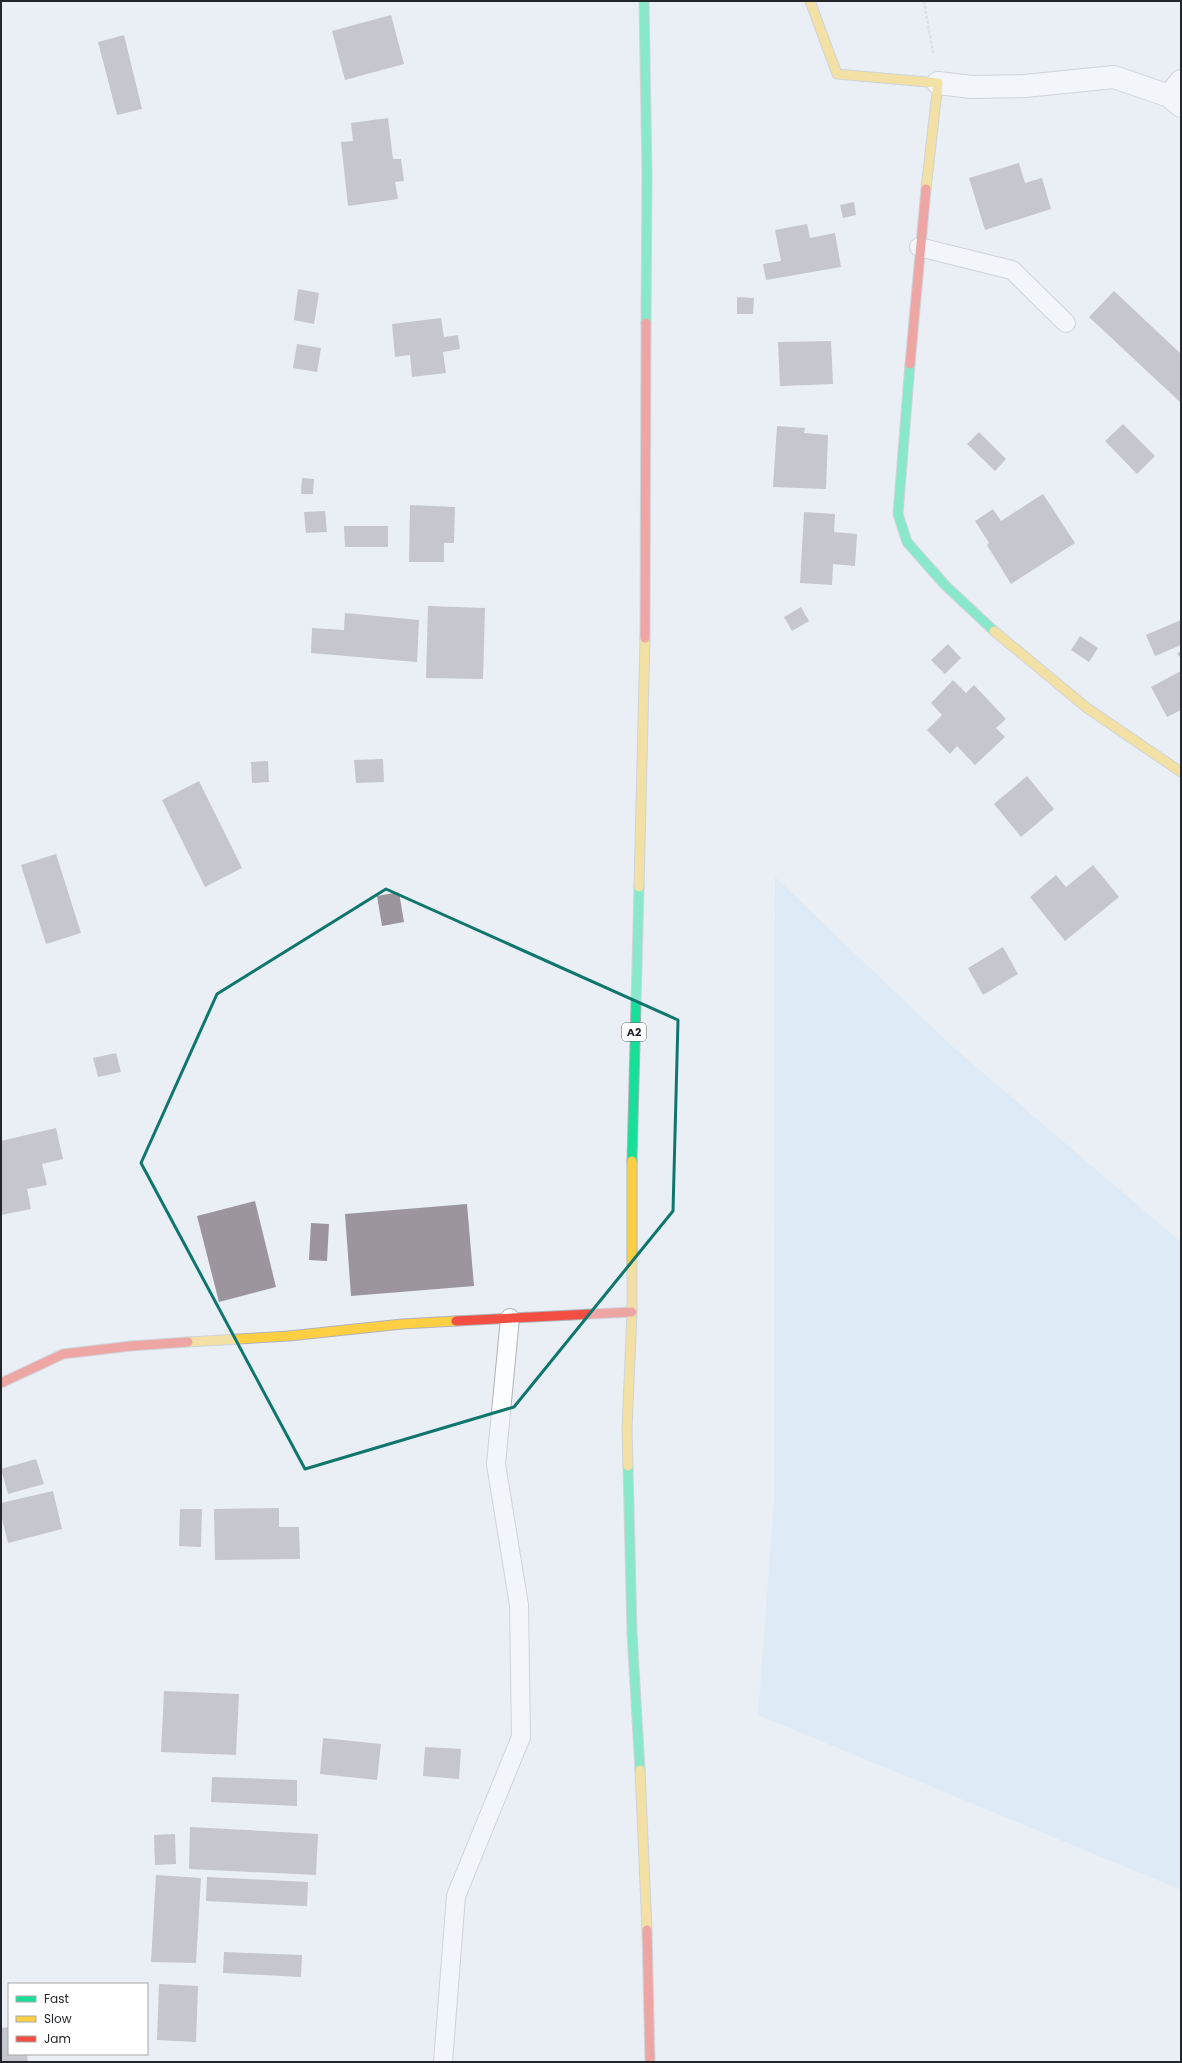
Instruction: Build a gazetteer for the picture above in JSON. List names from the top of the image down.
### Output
{
  "streets": {
    "main road": ["A2"]
  },
  "legend": ["Fast", "Slow", "Jam"]
}
